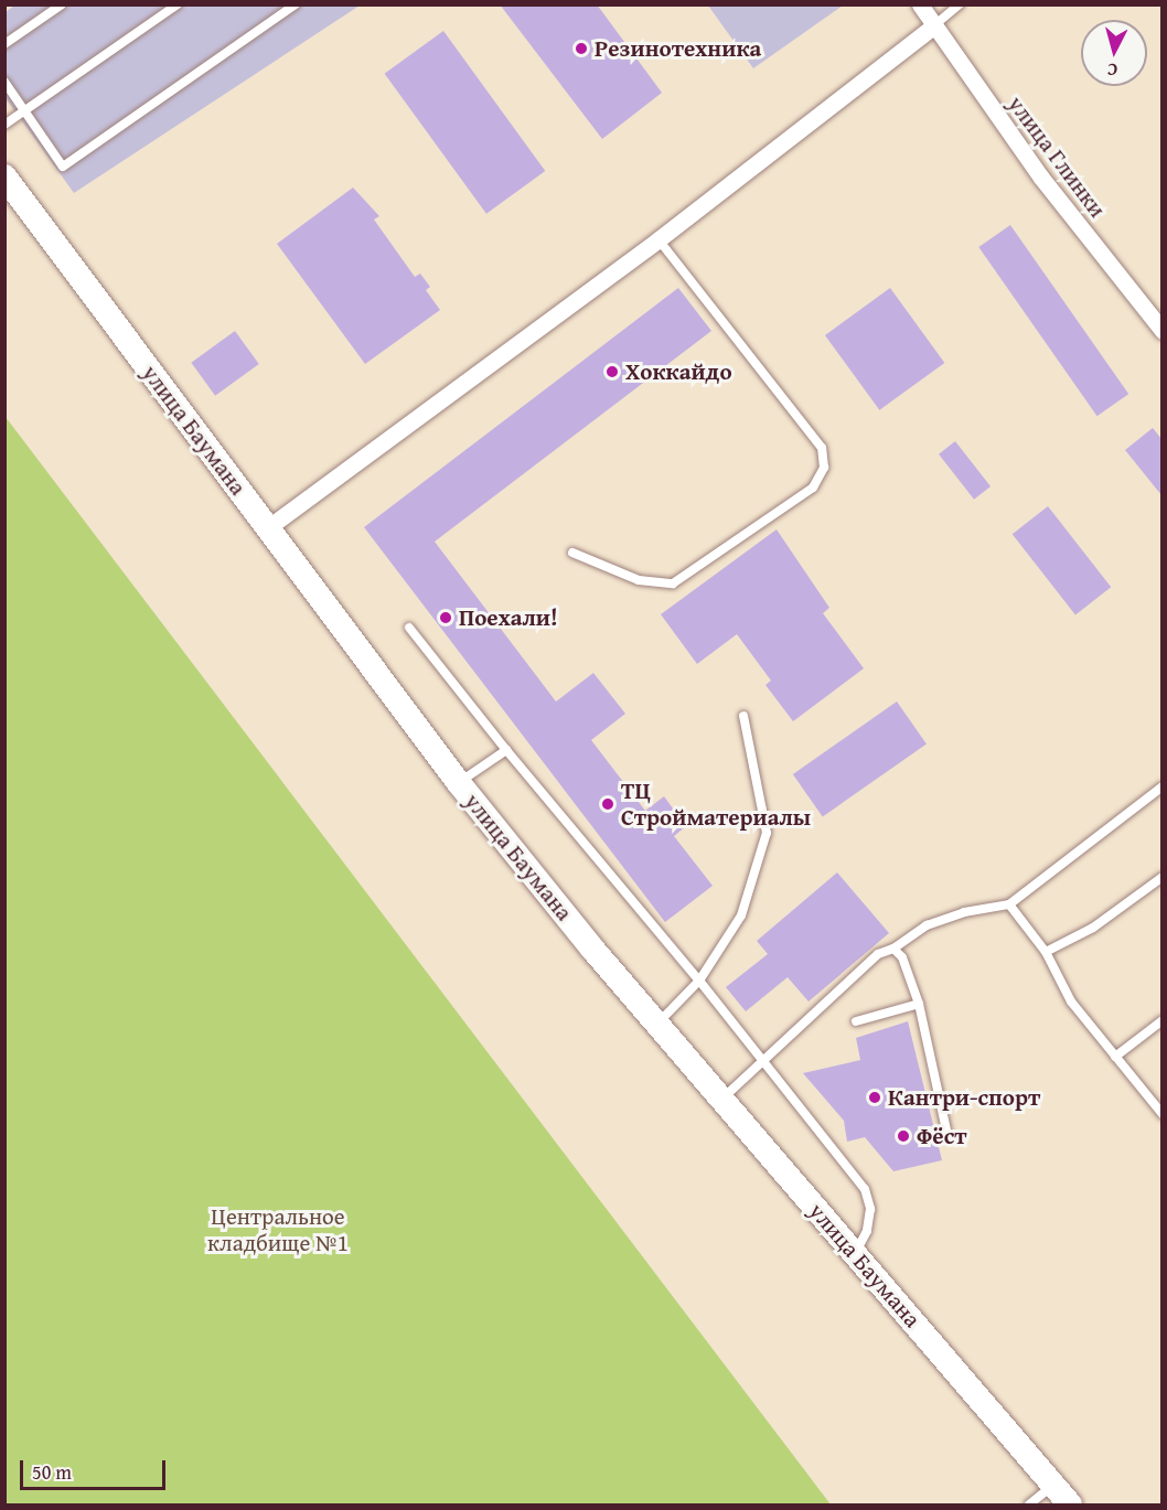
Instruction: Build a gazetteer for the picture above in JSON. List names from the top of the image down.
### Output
{
  "streets": {
    "main road": ["улица Баумана"],
    "street": ["улица Глинки"]
  },
  "parks": ["Центральное кладбище №1"],
  "places": [
    "Резинотехника",
    "Хоккайдо",
    "Поехали!",
    "ТЦ Стройматериалы",
    "Кантри-спорт",
    "Фёст"
  ],
  "scale_bar": "50 m",
  "north": "bottom"
}
